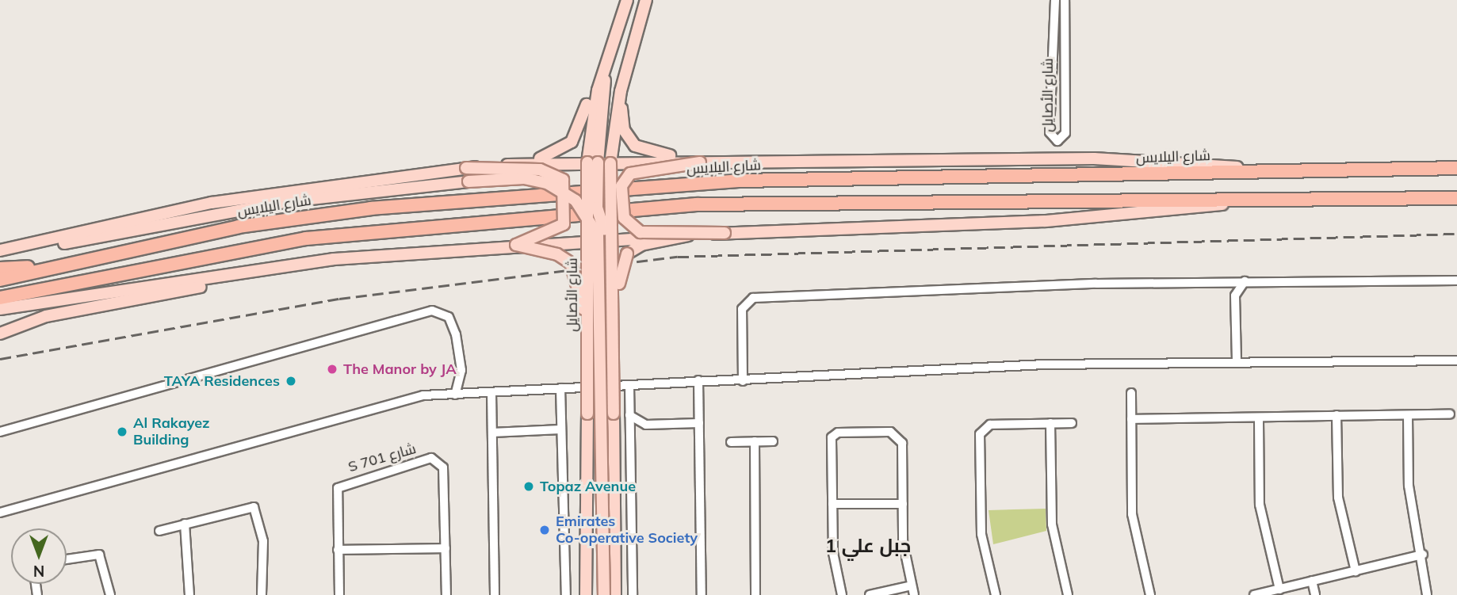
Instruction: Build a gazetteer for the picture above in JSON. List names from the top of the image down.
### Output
{
  "streets": {
    "highway": ["شارع اليلايس"],
    "main road": ["شارع الأصايل"],
    "street": ["S 701 شارع"]
  },
  "districts": ["جبل علي 1"],
  "places": [
    "The Manor by JA",
    "TAYA Residences",
    "Al Rakayez Building",
    "Topaz Avenue",
    "Emirates Co-operative Society"
  ],
  "north": "bottom"
}
